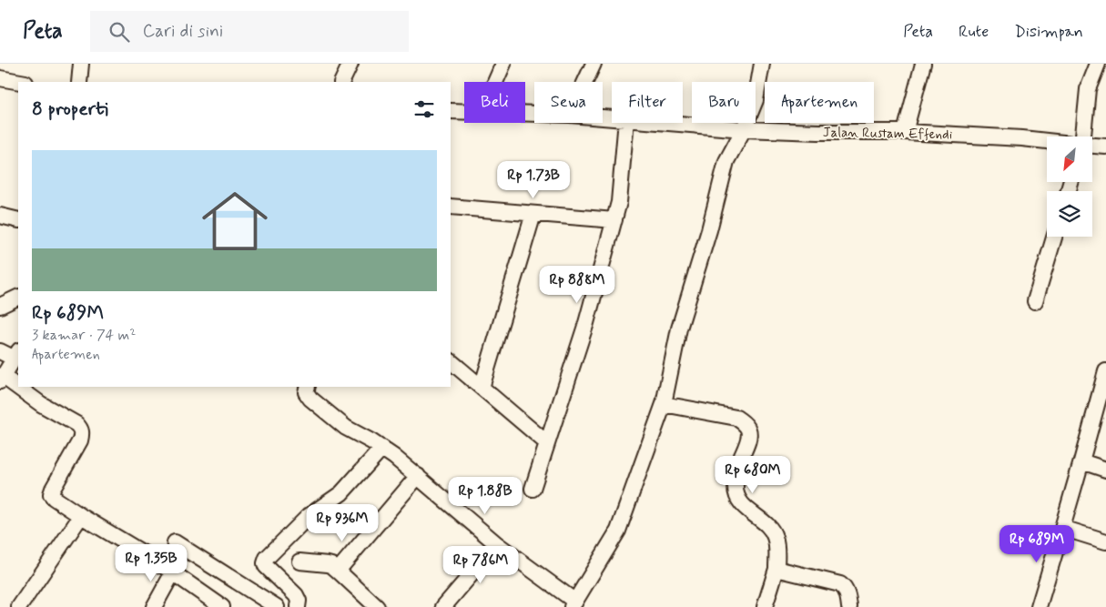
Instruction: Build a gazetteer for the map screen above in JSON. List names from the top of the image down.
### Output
{
  "streets": {
    "street": ["Jalan Rustam Effendi"]
  },
  "north": "bottom left",
  "page": {
    "header": "Peta",
    "search": "Cari di sini",
    "nav": ["Peta", "Rute", "Disimpan"],
    "chip": [
      "Beli",
      "Sewa",
      "Filter",
      "Baru",
      "Apartemen"
    ],
    "heading": "8 properti",
    "list": [
      {
        "name": "Rp 689M",
        "note": "3 kamar · 74 m² · Apartemen"
      }
    ],
    "price": [
      "Rp 1.73B",
      "Rp 888M",
      "Rp 680M",
      "Rp 1.88B",
      "Rp 936M",
      "Rp 689M",
      "Rp 1.35B",
      "Rp 786M"
    ]
  }
}
